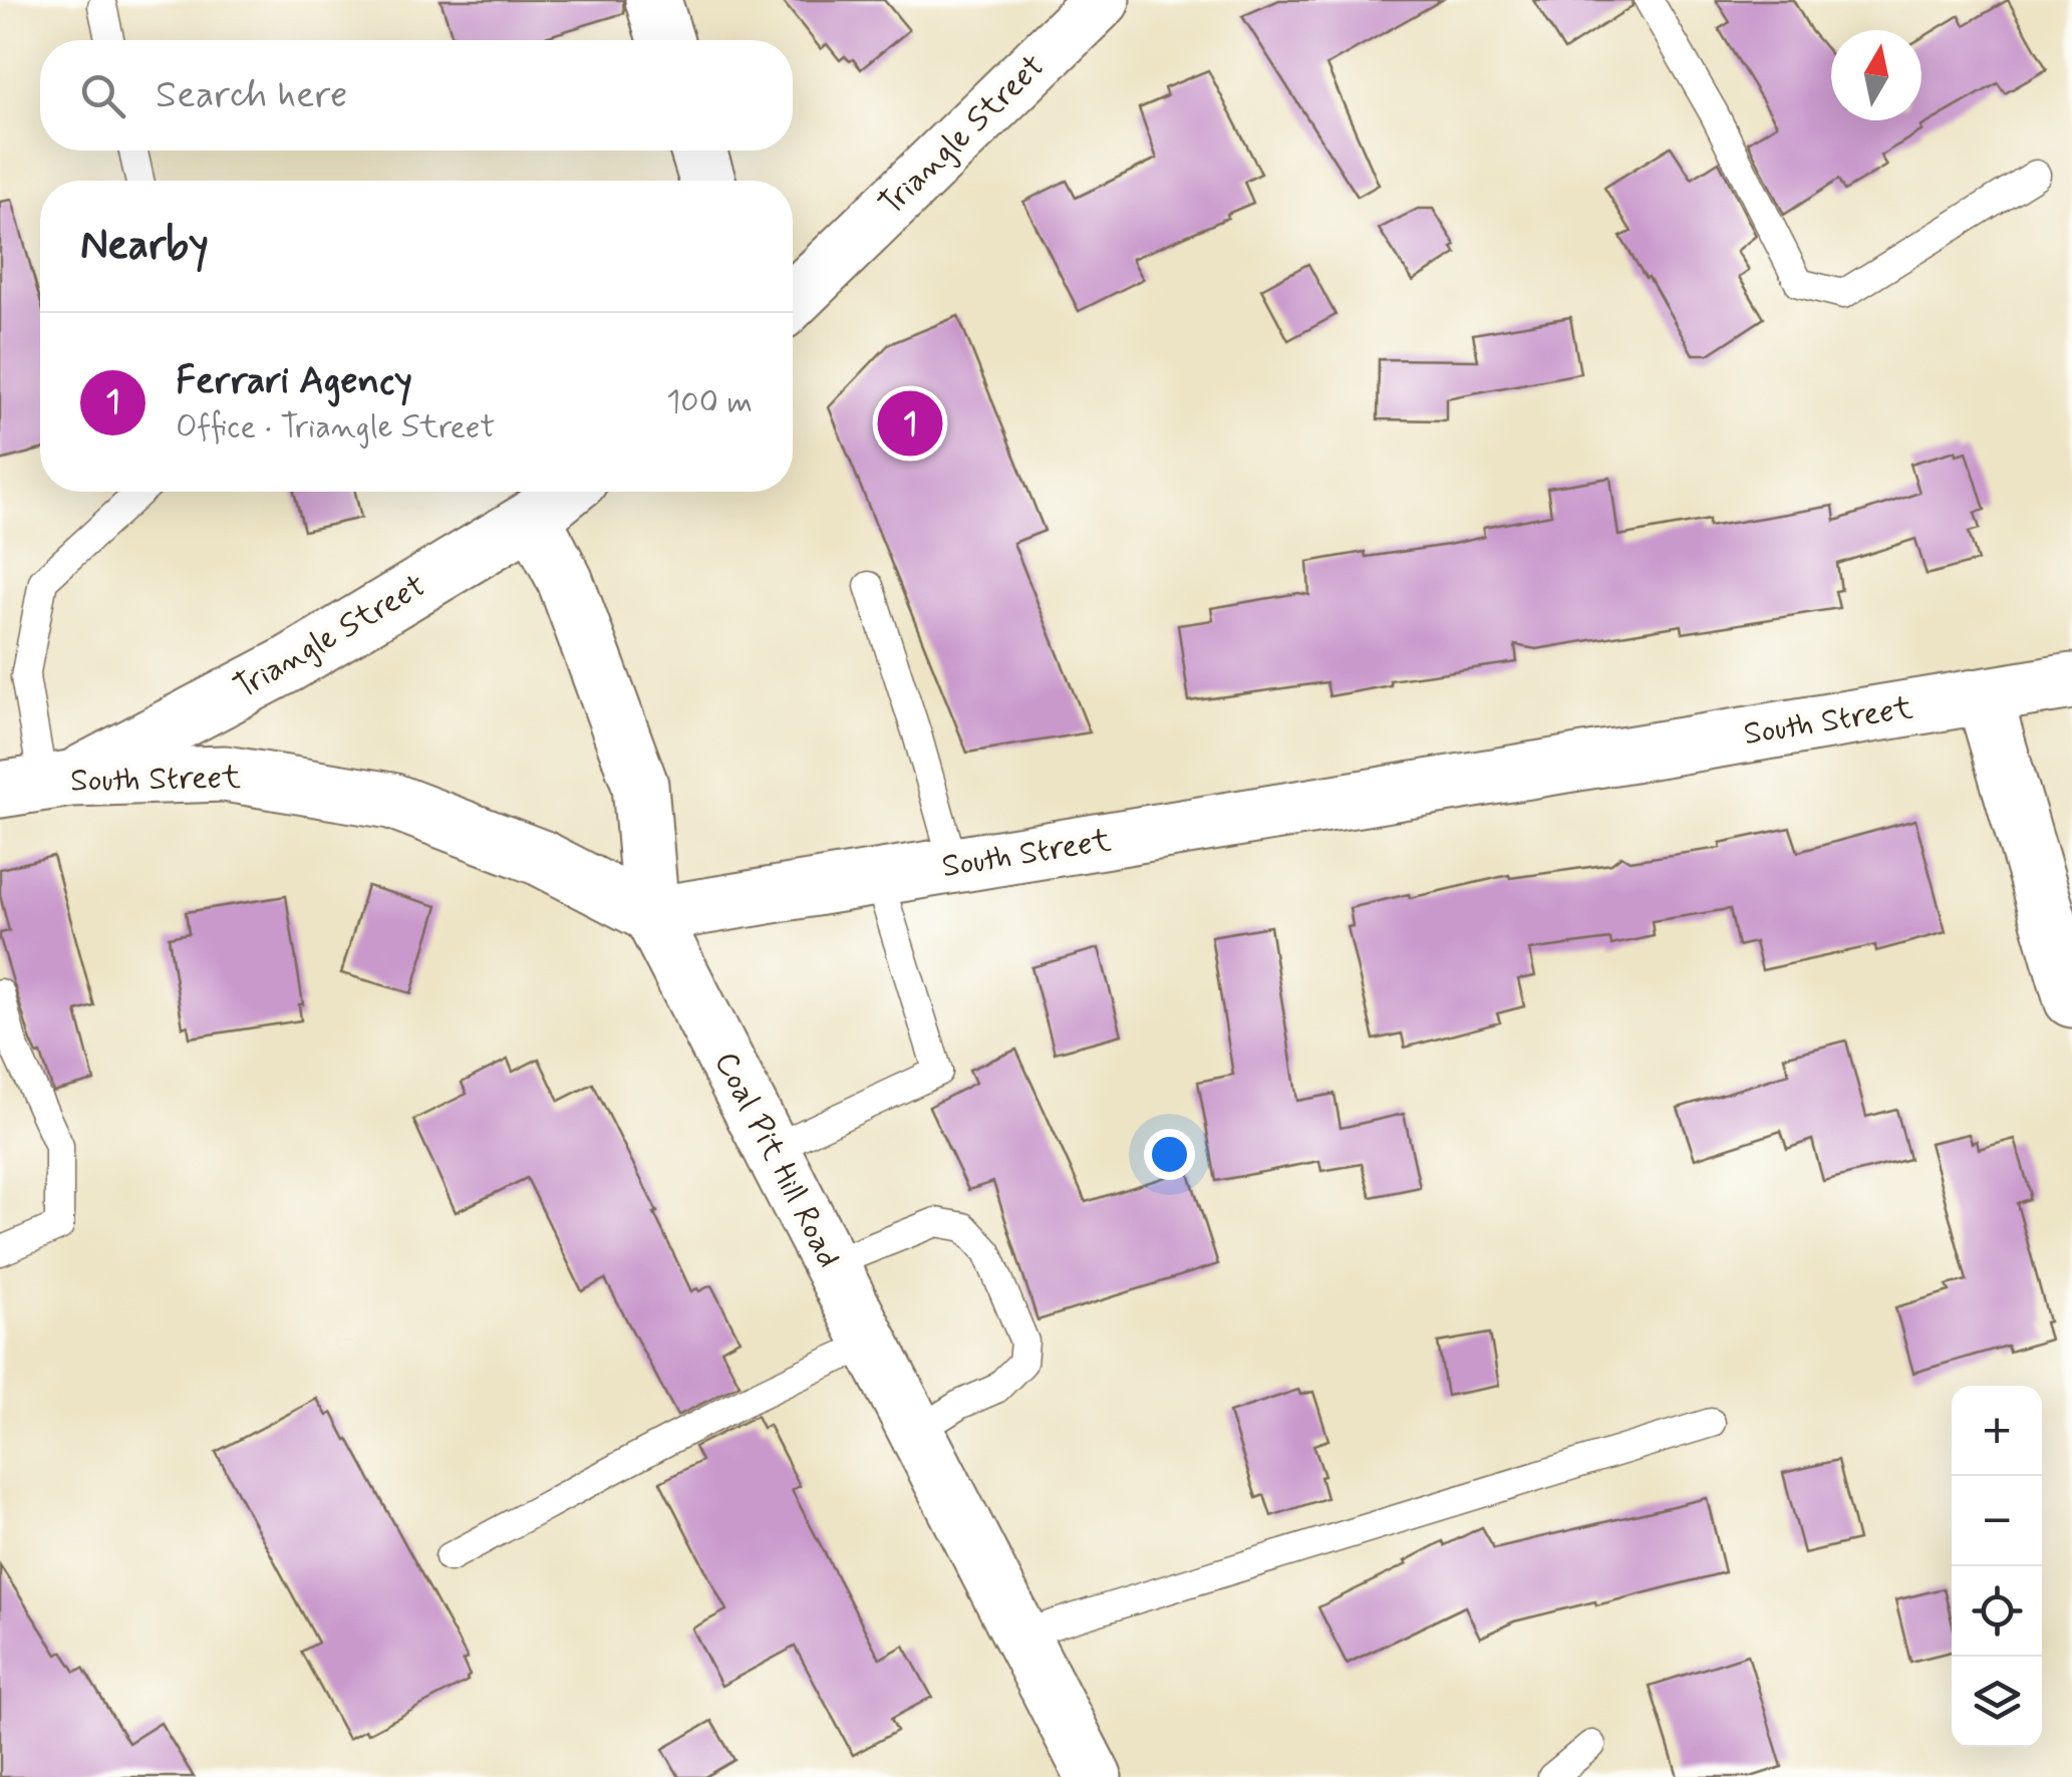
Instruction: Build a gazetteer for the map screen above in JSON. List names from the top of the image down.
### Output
{
  "streets": {
    "street": ["Triangle Street", "South Street", "Coal Pit Hill Road"]
  },
  "crossings": [
    ["Triangle Street", "South Street"],
    ["Triangle Street", "Coal Pit Hill Road"],
    ["South Street", "Coal Pit Hill Road"]
  ],
  "north": "top",
  "page": {
    "search": "Search here",
    "heading": "Nearby",
    "list": [
      {
        "mark": "1",
        "name": "Ferrari Agency",
        "note": "Office · Triangle Street",
        "value": "100 m"
      }
    ],
    "pins": "1",
    "map_buttons": ["+", "−"]
  }
}
